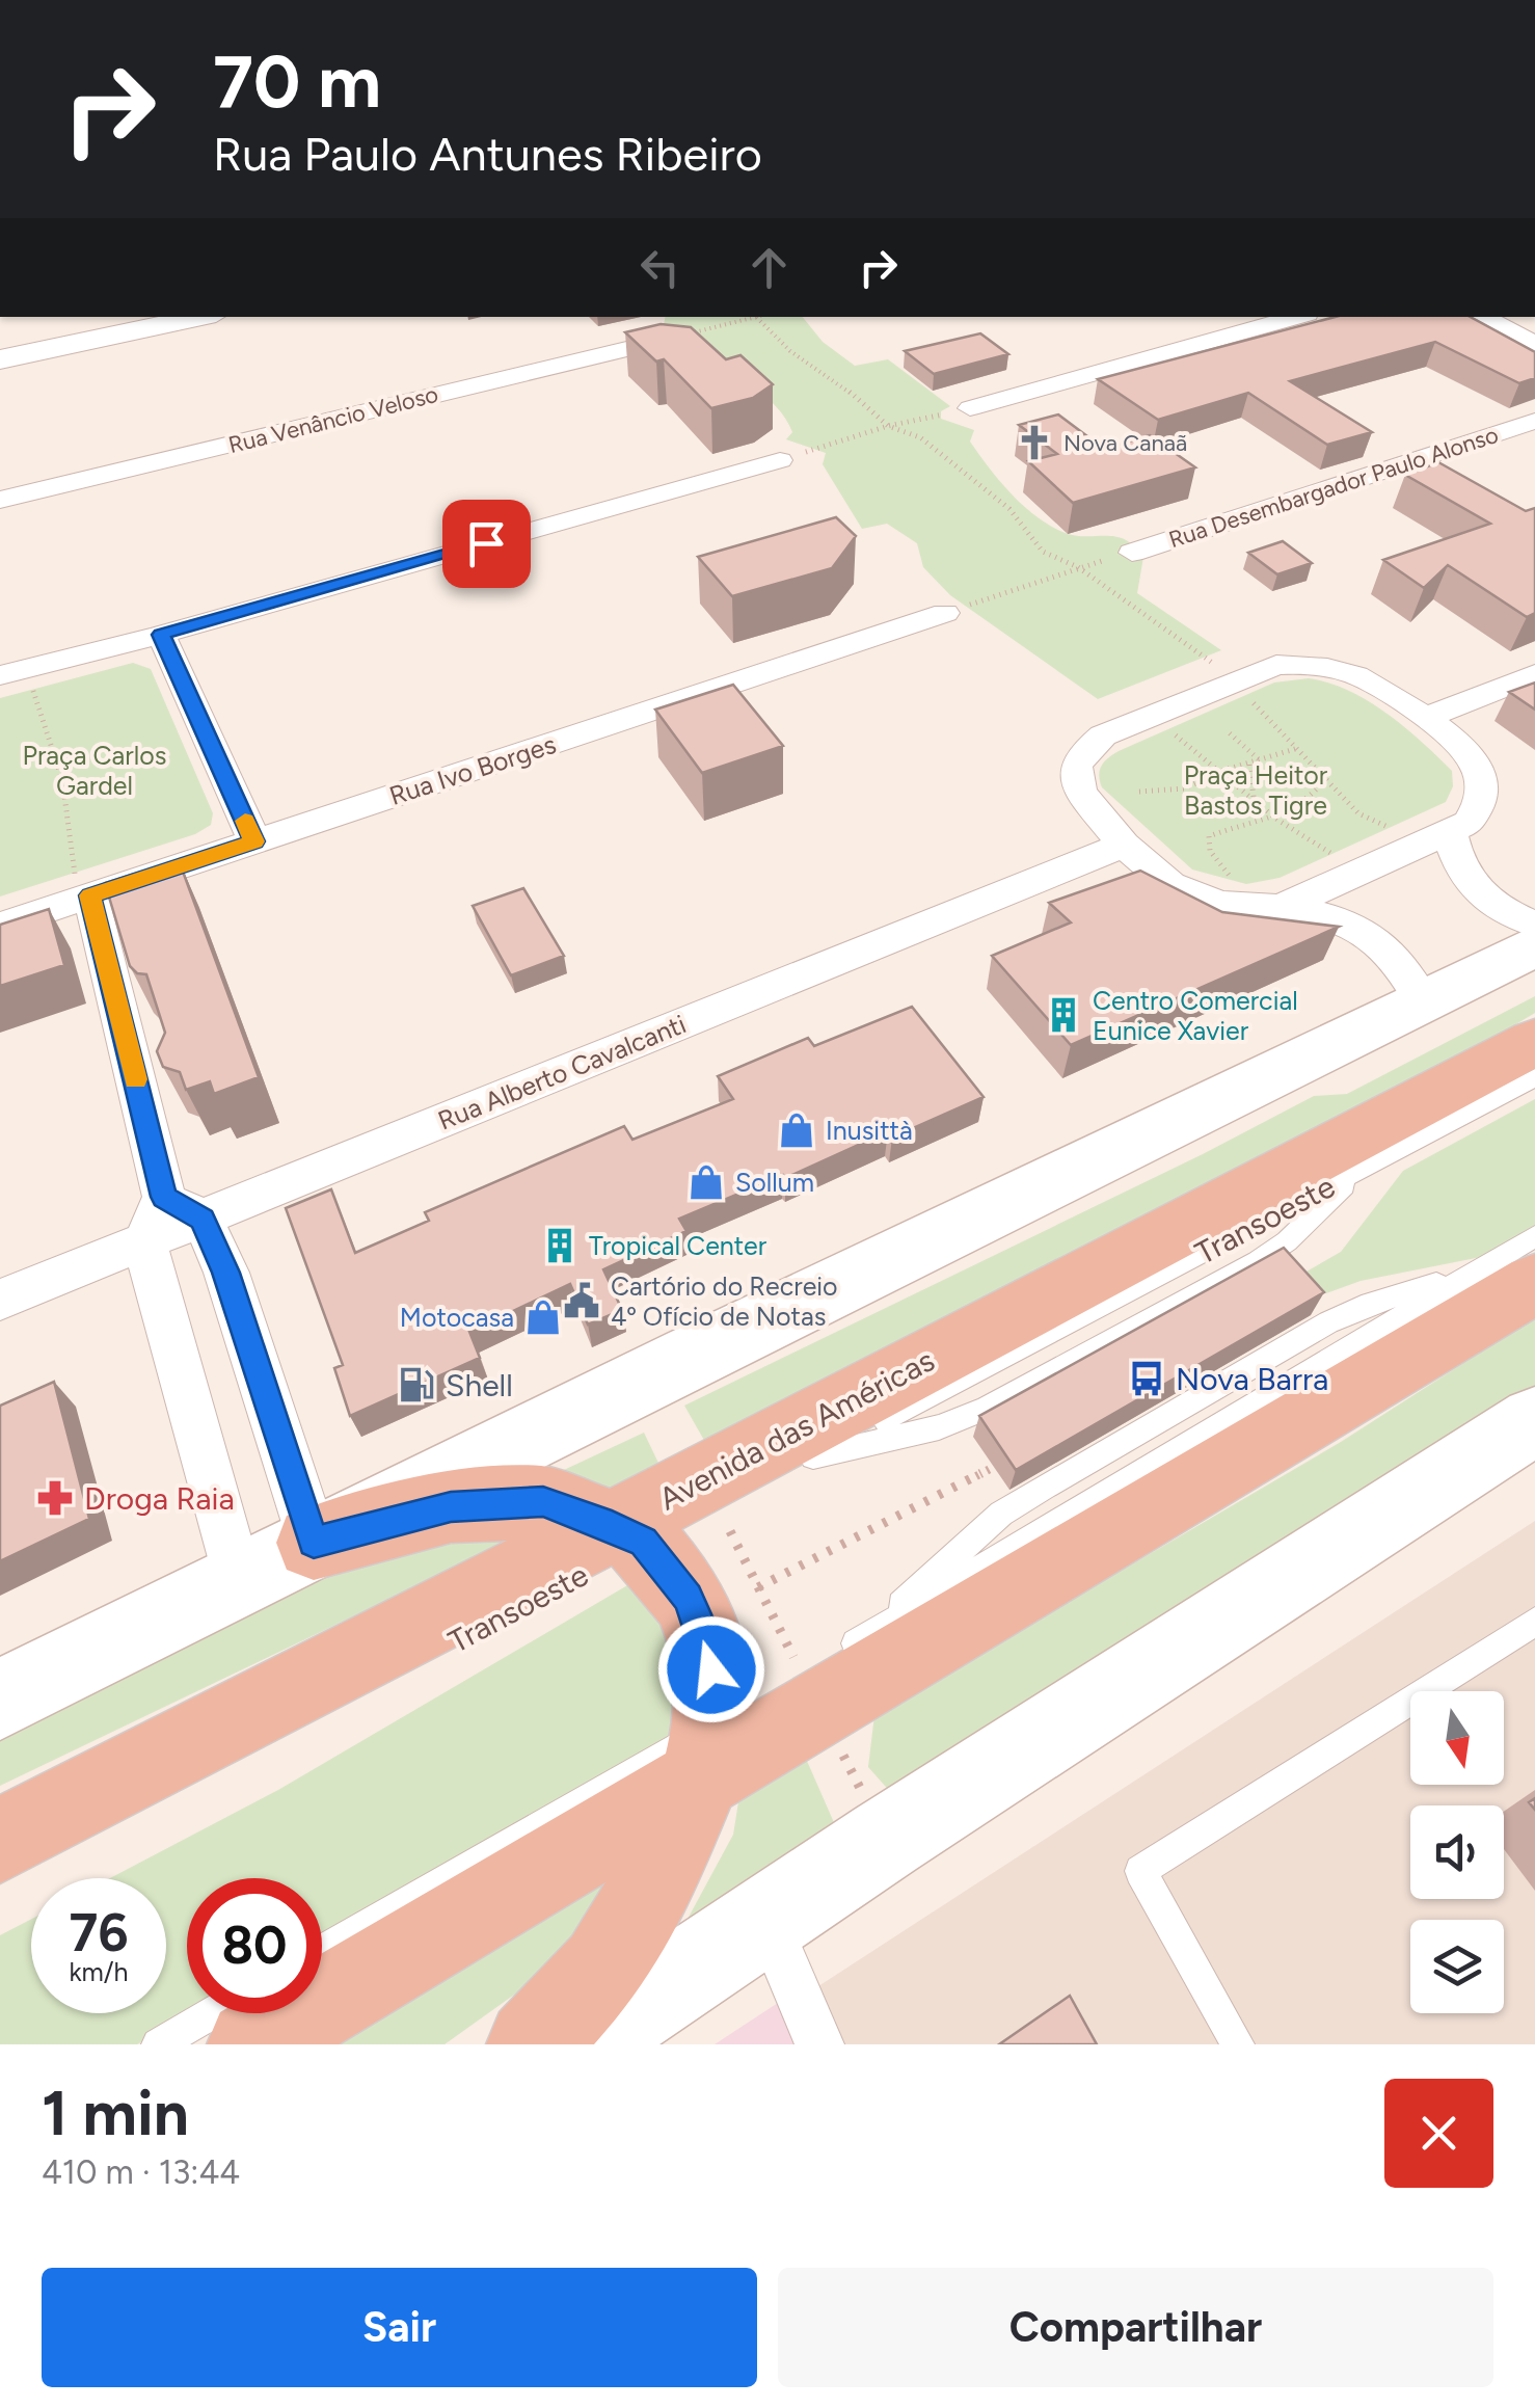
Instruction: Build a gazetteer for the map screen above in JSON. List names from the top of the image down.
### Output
{
  "streets": {
    "highway": ["Avenida das Américas"],
    "street": [
      "Rua Venâncio Veloso",
      "Rua Desembargador Paulo Alonso",
      "Rua Ivo Borges",
      "Rua Alberto Cavalcanti"
    ],
    "lane": ["Transoeste"]
  },
  "parks": ["Praça Carlos Gardel", "Praça Heitor Bastos Tigre"],
  "places": {
    "church": ["Nova Canaã"],
    "building": ["Centro Comercial Eunice Xavier", "Tropical Center"],
    "shop": ["Inusittà", "Sollum", "Motocasa"],
    "public building": ["Cartório do Recreio 4º Ofício de Notas"],
    "bus stop": ["Nova Barra"],
    "fuel station": ["Shell"],
    "pharmacy": ["Droga Raia"]
  },
  "north": "bottom",
  "page": {
    "turn": ["70 m", "Rua Paulo Antunes Ribeiro"],
    "speed": "76 km/h",
    "limit": "80",
    "heading": ["1 min", "410 m · 13:44"],
    "buttons": ["Sair", "Compartilhar"]
  }
}
